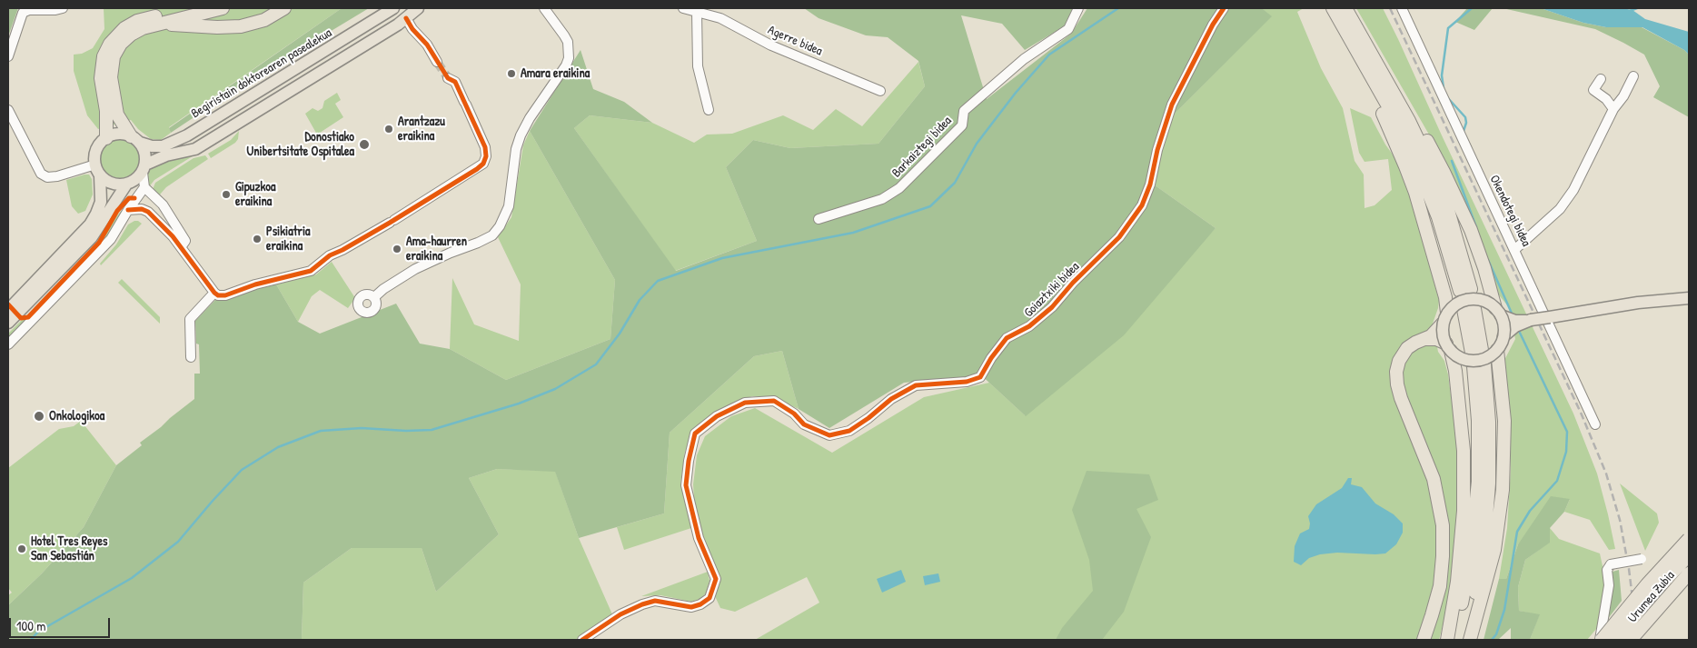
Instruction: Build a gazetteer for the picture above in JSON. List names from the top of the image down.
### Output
{
  "streets": {
    "highway": ["Urumea Zubia"],
    "main road": ["Begiristain doktorearen pasealekua"],
    "street": [
      "Agerre bidea",
      "Barkaiztegi bidea",
      "Okendotegi bidea",
      "Goiaztxiki bidea"
    ]
  },
  "places": [
    "Amara eraikina",
    "Arantzazu eraikina",
    "Donostiako Unibertsitate Ospitalea",
    "Gipuzkoa eraikina",
    "Psikiatria eraikina",
    "Ama-haurren eraikina",
    "Onkologikoa",
    "Hotel Tres Reyes San Sebastián"
  ],
  "scale_bar": "100 m"
}
